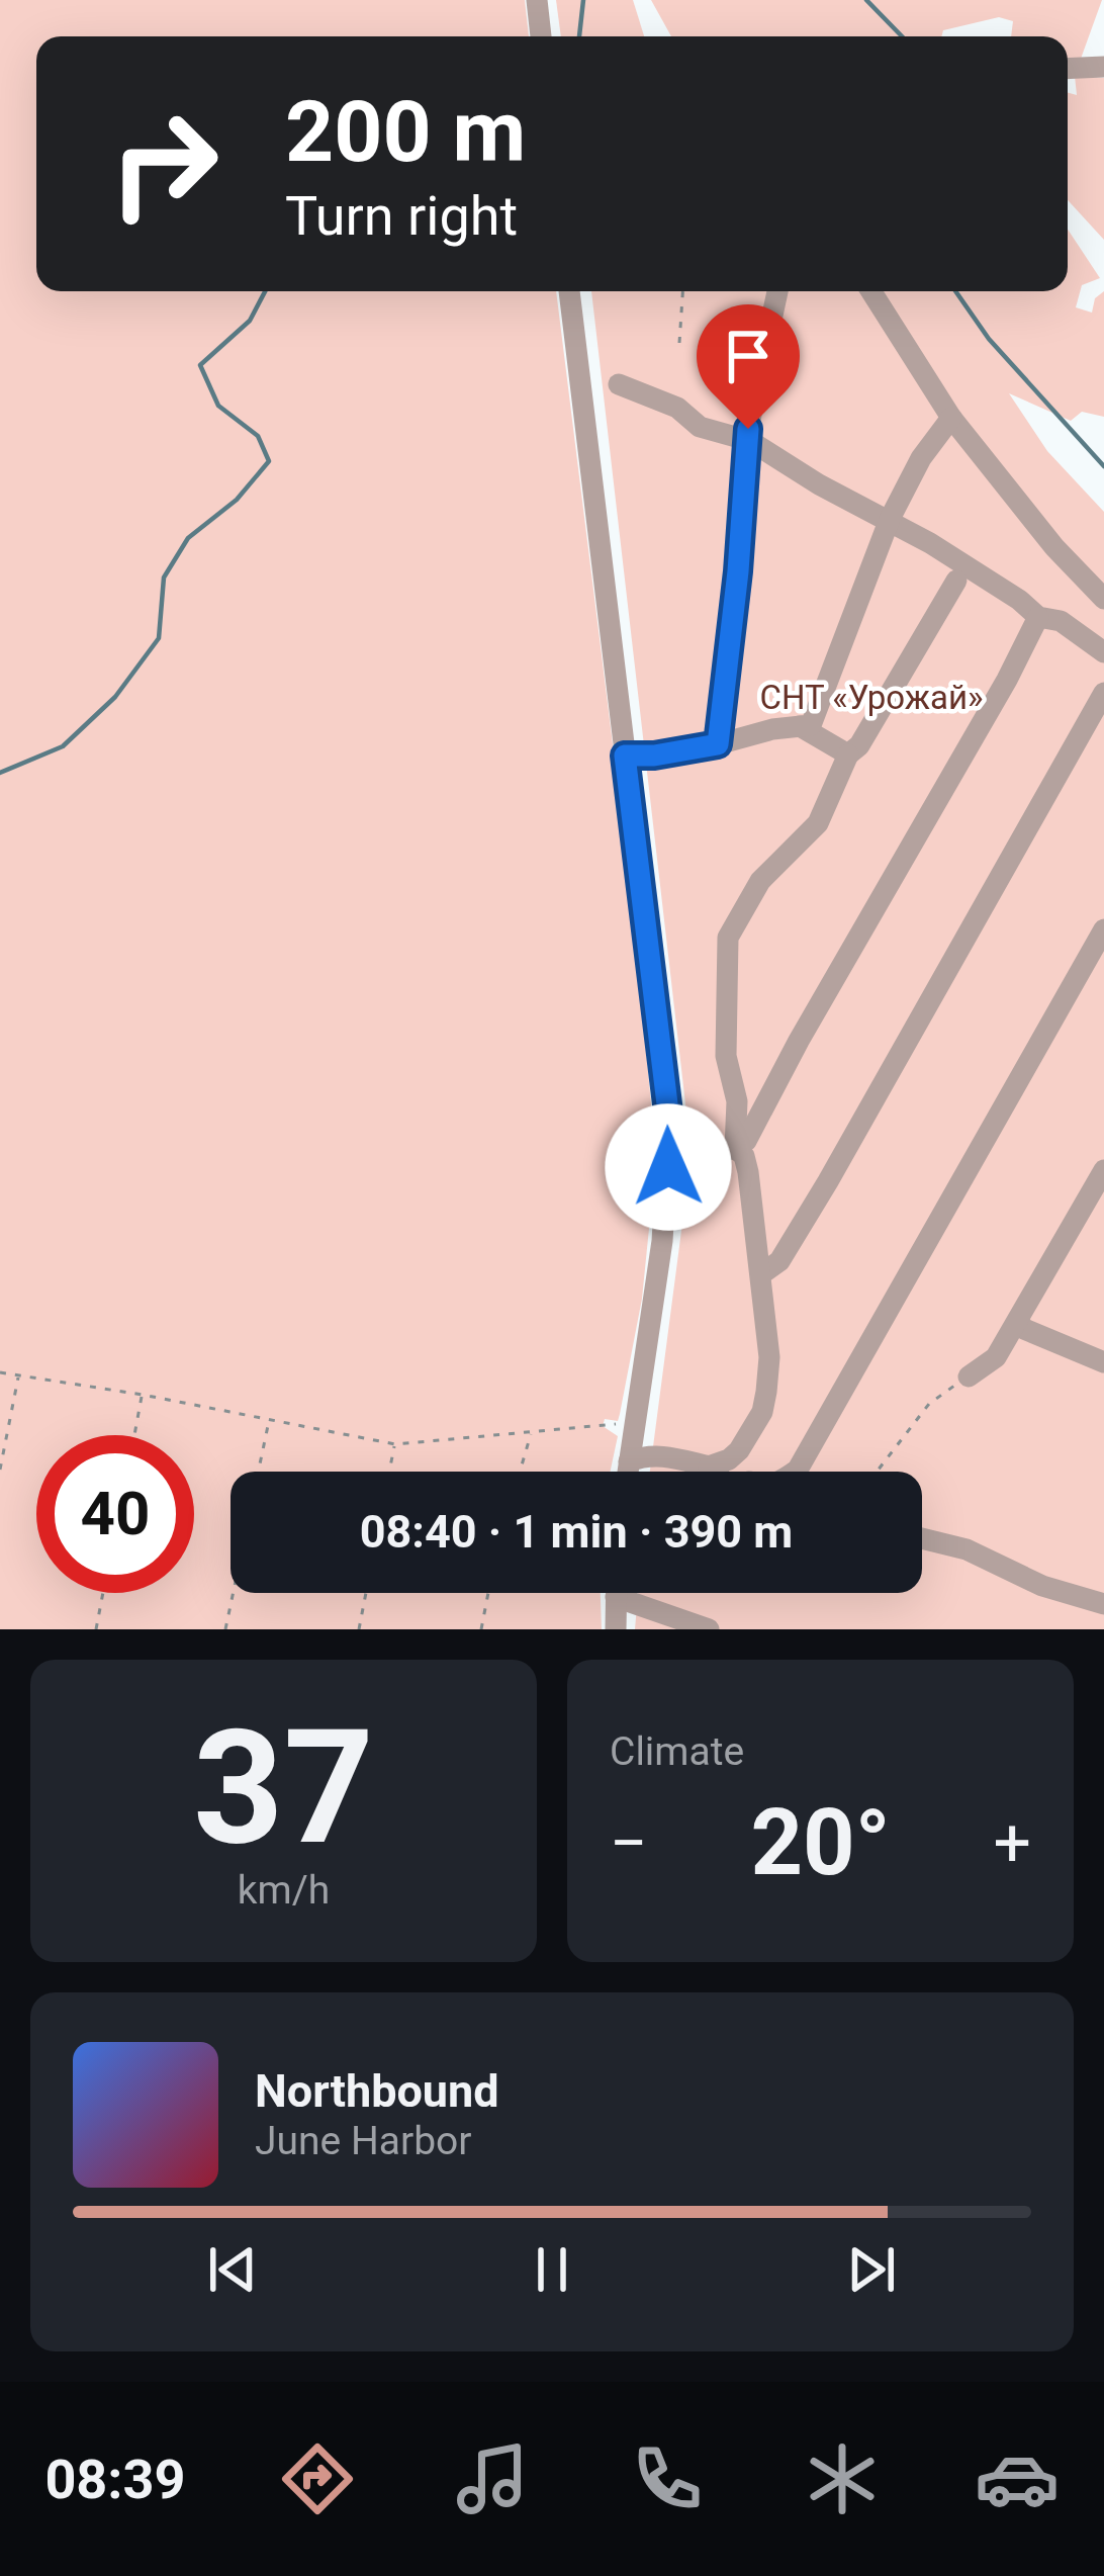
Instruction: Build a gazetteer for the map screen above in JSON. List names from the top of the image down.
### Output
{
  "parks": ["СНТ «Урожай»"],
  "page": {
    "turn": ["200 m", "Turn right"],
    "limit": "40",
    "trip": "08:40 · 1 min · 390 m",
    "tile": [
      ["37", "km/h"],
      "Climate"
    ],
    "heat": ["−", "20°", "+"],
    "song": ["Northbound", "June Harbor"],
    "tabs": "08:39"
  }
}
